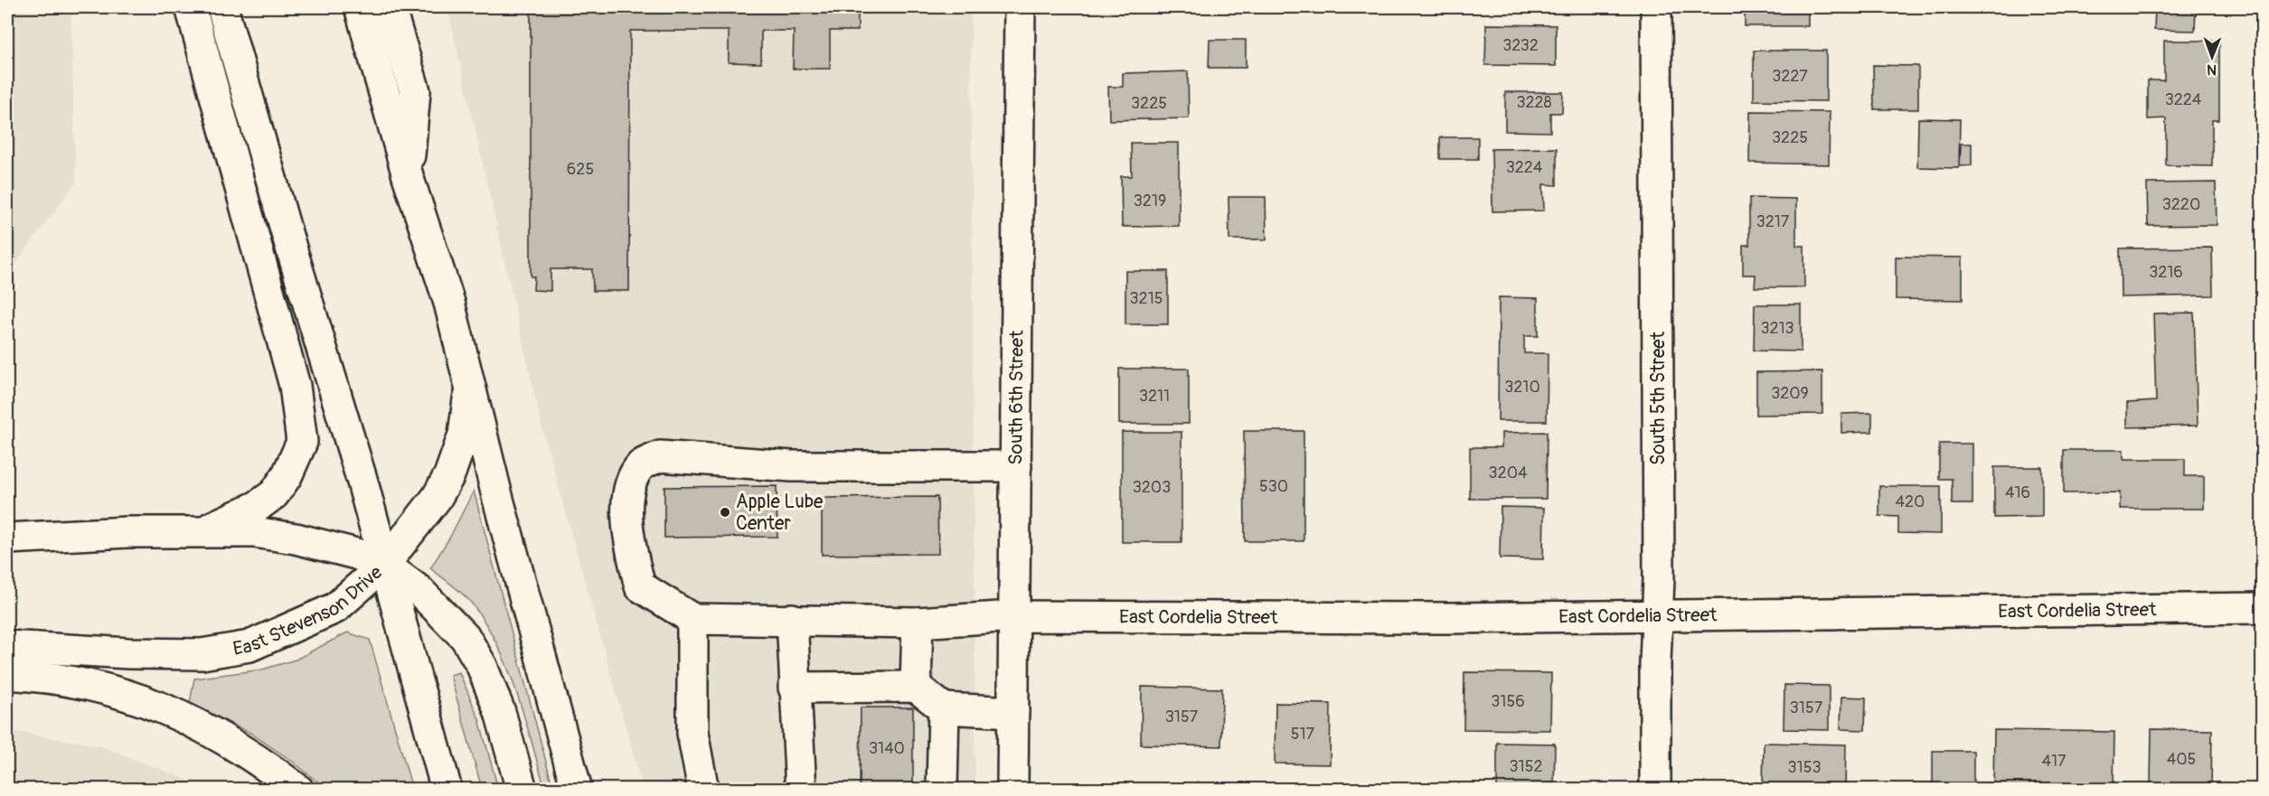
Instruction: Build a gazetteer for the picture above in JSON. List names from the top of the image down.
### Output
{
  "streets": {
    "main road": [
      "South 6th Street",
      "South 5th Street",
      "East Stevenson Drive",
      "East Cordelia Street"
    ]
  },
  "crossings": [
    ["South 6th Street", "East Cordelia Street"],
    ["South 5th Street", "East Cordelia Street"]
  ],
  "places": ["Apple Lube Center"],
  "house_numbers": [
    "3232",
    "3227",
    "3224",
    "3228",
    "3225",
    "3225",
    "3224",
    "625",
    "3219",
    "3220",
    "3217",
    "3216",
    "3215",
    "3213",
    "3210",
    "3209",
    "3211",
    "3204",
    "530",
    "3203",
    "416",
    "420",
    "3156",
    "3157",
    "3157",
    "517",
    "3140",
    "405",
    "417",
    "3152",
    "3153"
  ],
  "north": "bottom"
}
